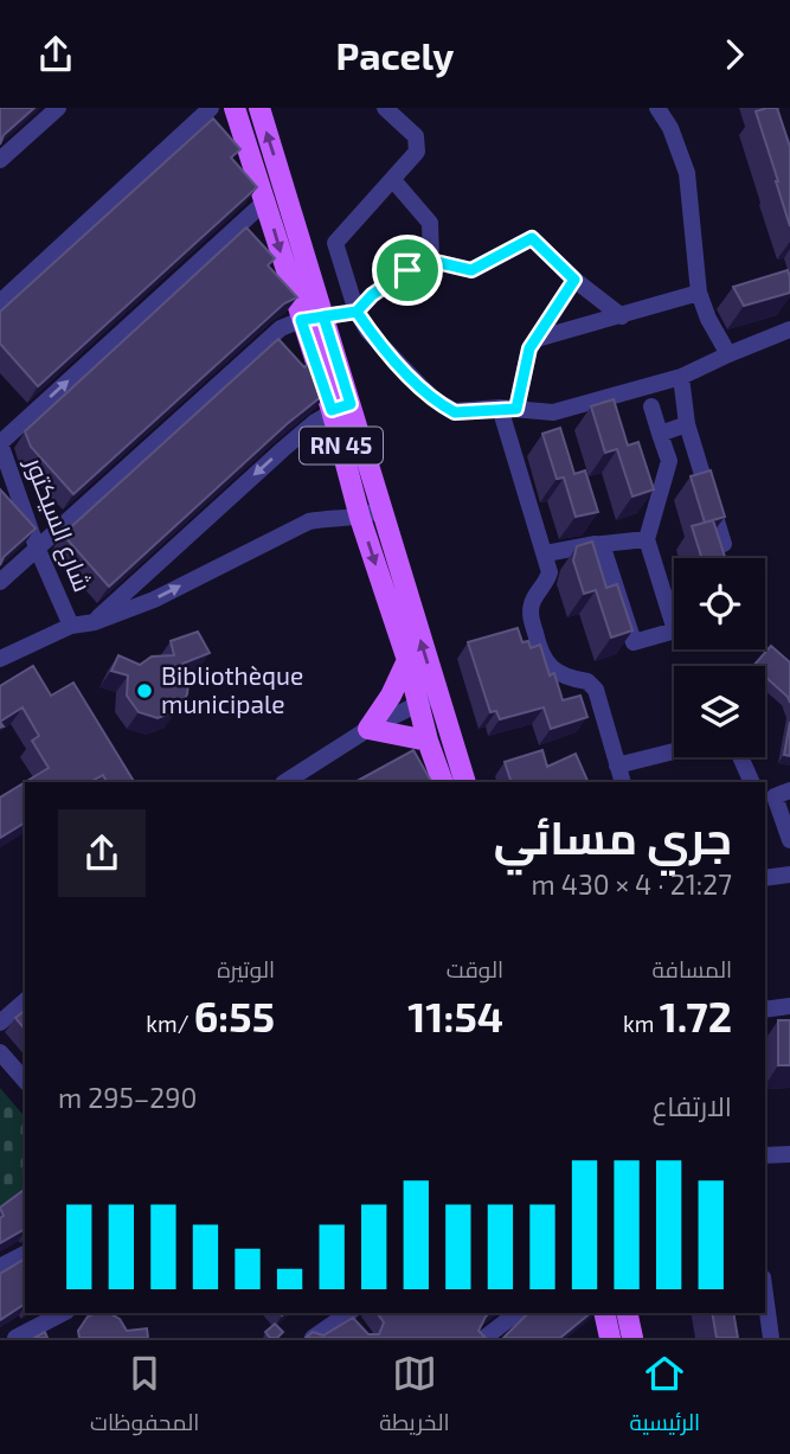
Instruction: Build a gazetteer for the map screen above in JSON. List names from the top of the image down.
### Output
{
  "streets": {
    "main road": ["RN 45"],
    "street": ["شارع السيكتور"]
  },
  "places": ["Bibliothèque municipale"],
  "page": {
    "header": "Pacely",
    "heading": ["جري مسائي", "21:27 · 4 × 430 m"],
    "stats": [
      ["المسافة", "1.72 km"],
      ["الوقت", "11:54"],
      ["الوتيرة", "6:55 /km"]
    ],
    "chart": ["الارتفاع", "290–295 m"],
    "tabs": ["الرئيسية", "الخريطة", "المحفوظات"]
  }
}
